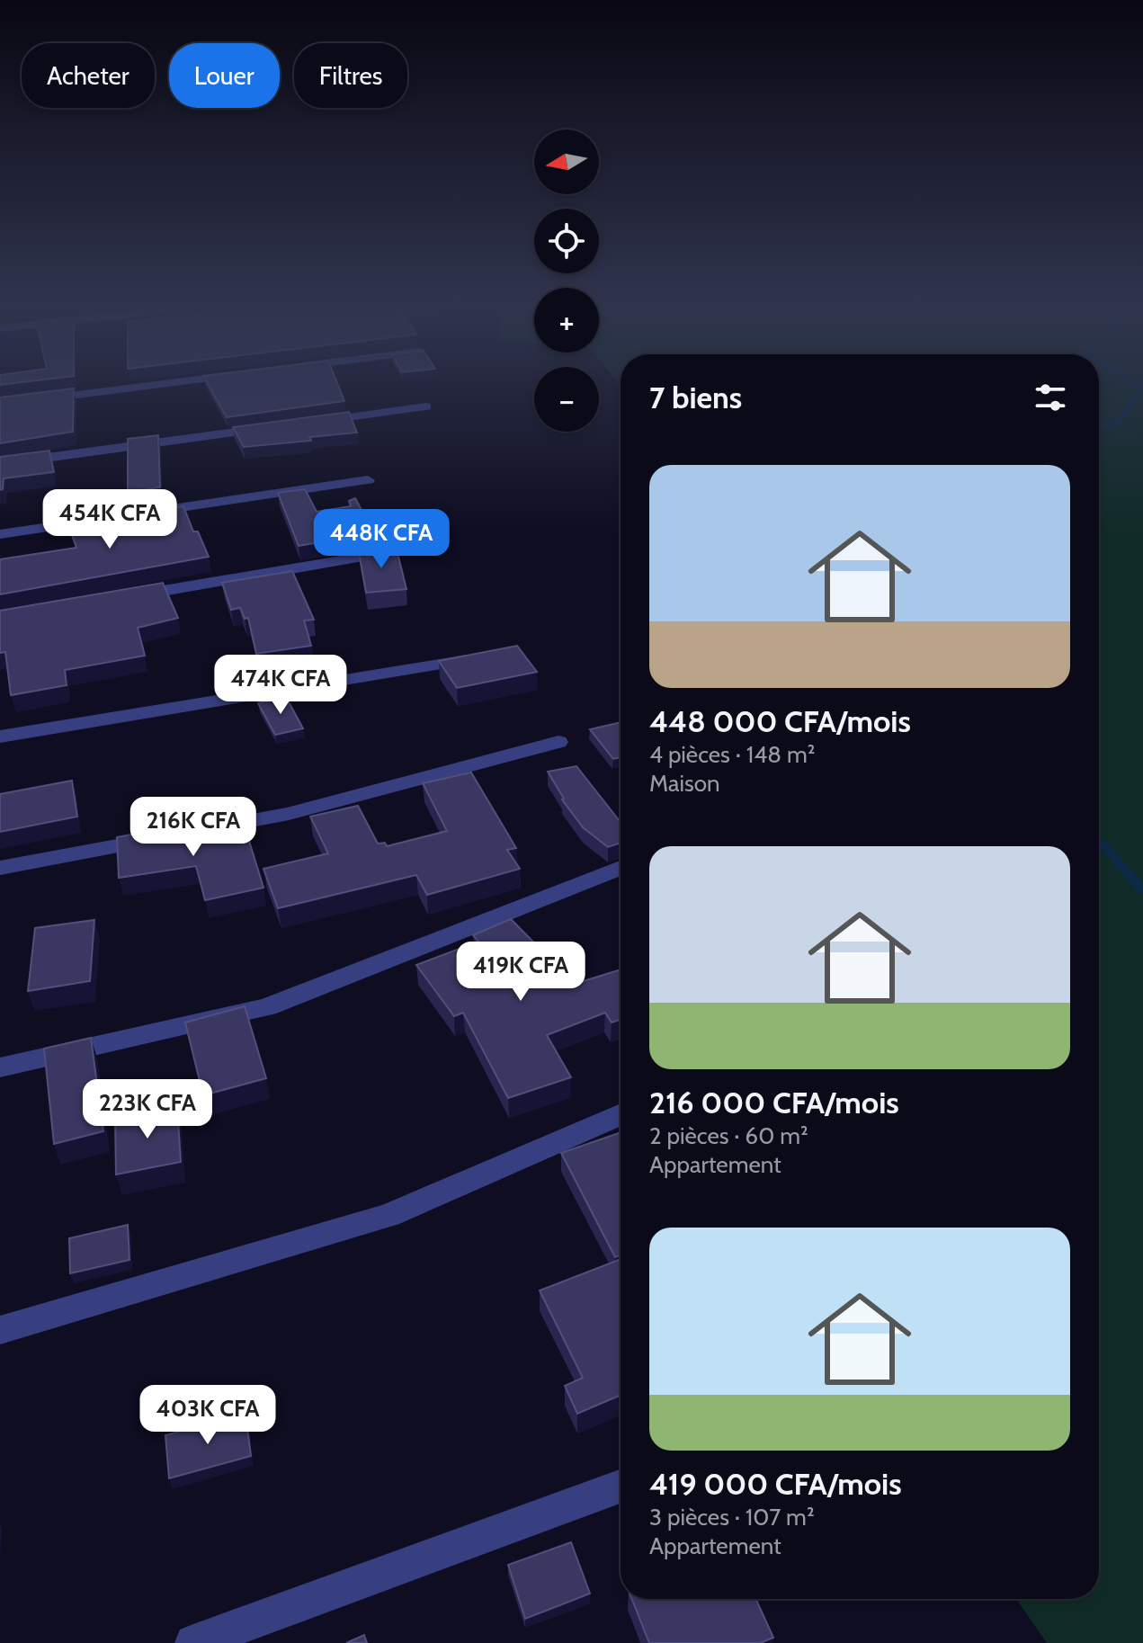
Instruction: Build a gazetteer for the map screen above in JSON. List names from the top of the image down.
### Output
{
  "north": "left",
  "page": {
    "chip": ["Acheter", "Louer", "Filtres"],
    "map_buttons": ["+", "−"],
    "heading": "7 biens",
    "list": [
      {
        "name": "448 000 CFA/mois",
        "note": "4 pièces · 148 m² · Maison"
      },
      {
        "name": "216 000 CFA/mois",
        "note": "2 pièces · 60 m² · Appartement"
      },
      {
        "name": "419 000 CFA/mois",
        "note": "3 pièces · 107 m² · Appartement"
      }
    ],
    "price": [
      "454K CFA",
      "448K CFA",
      "474K CFA",
      "216K CFA",
      "419K CFA",
      "223K CFA",
      "403K CFA"
    ]
  }
}
